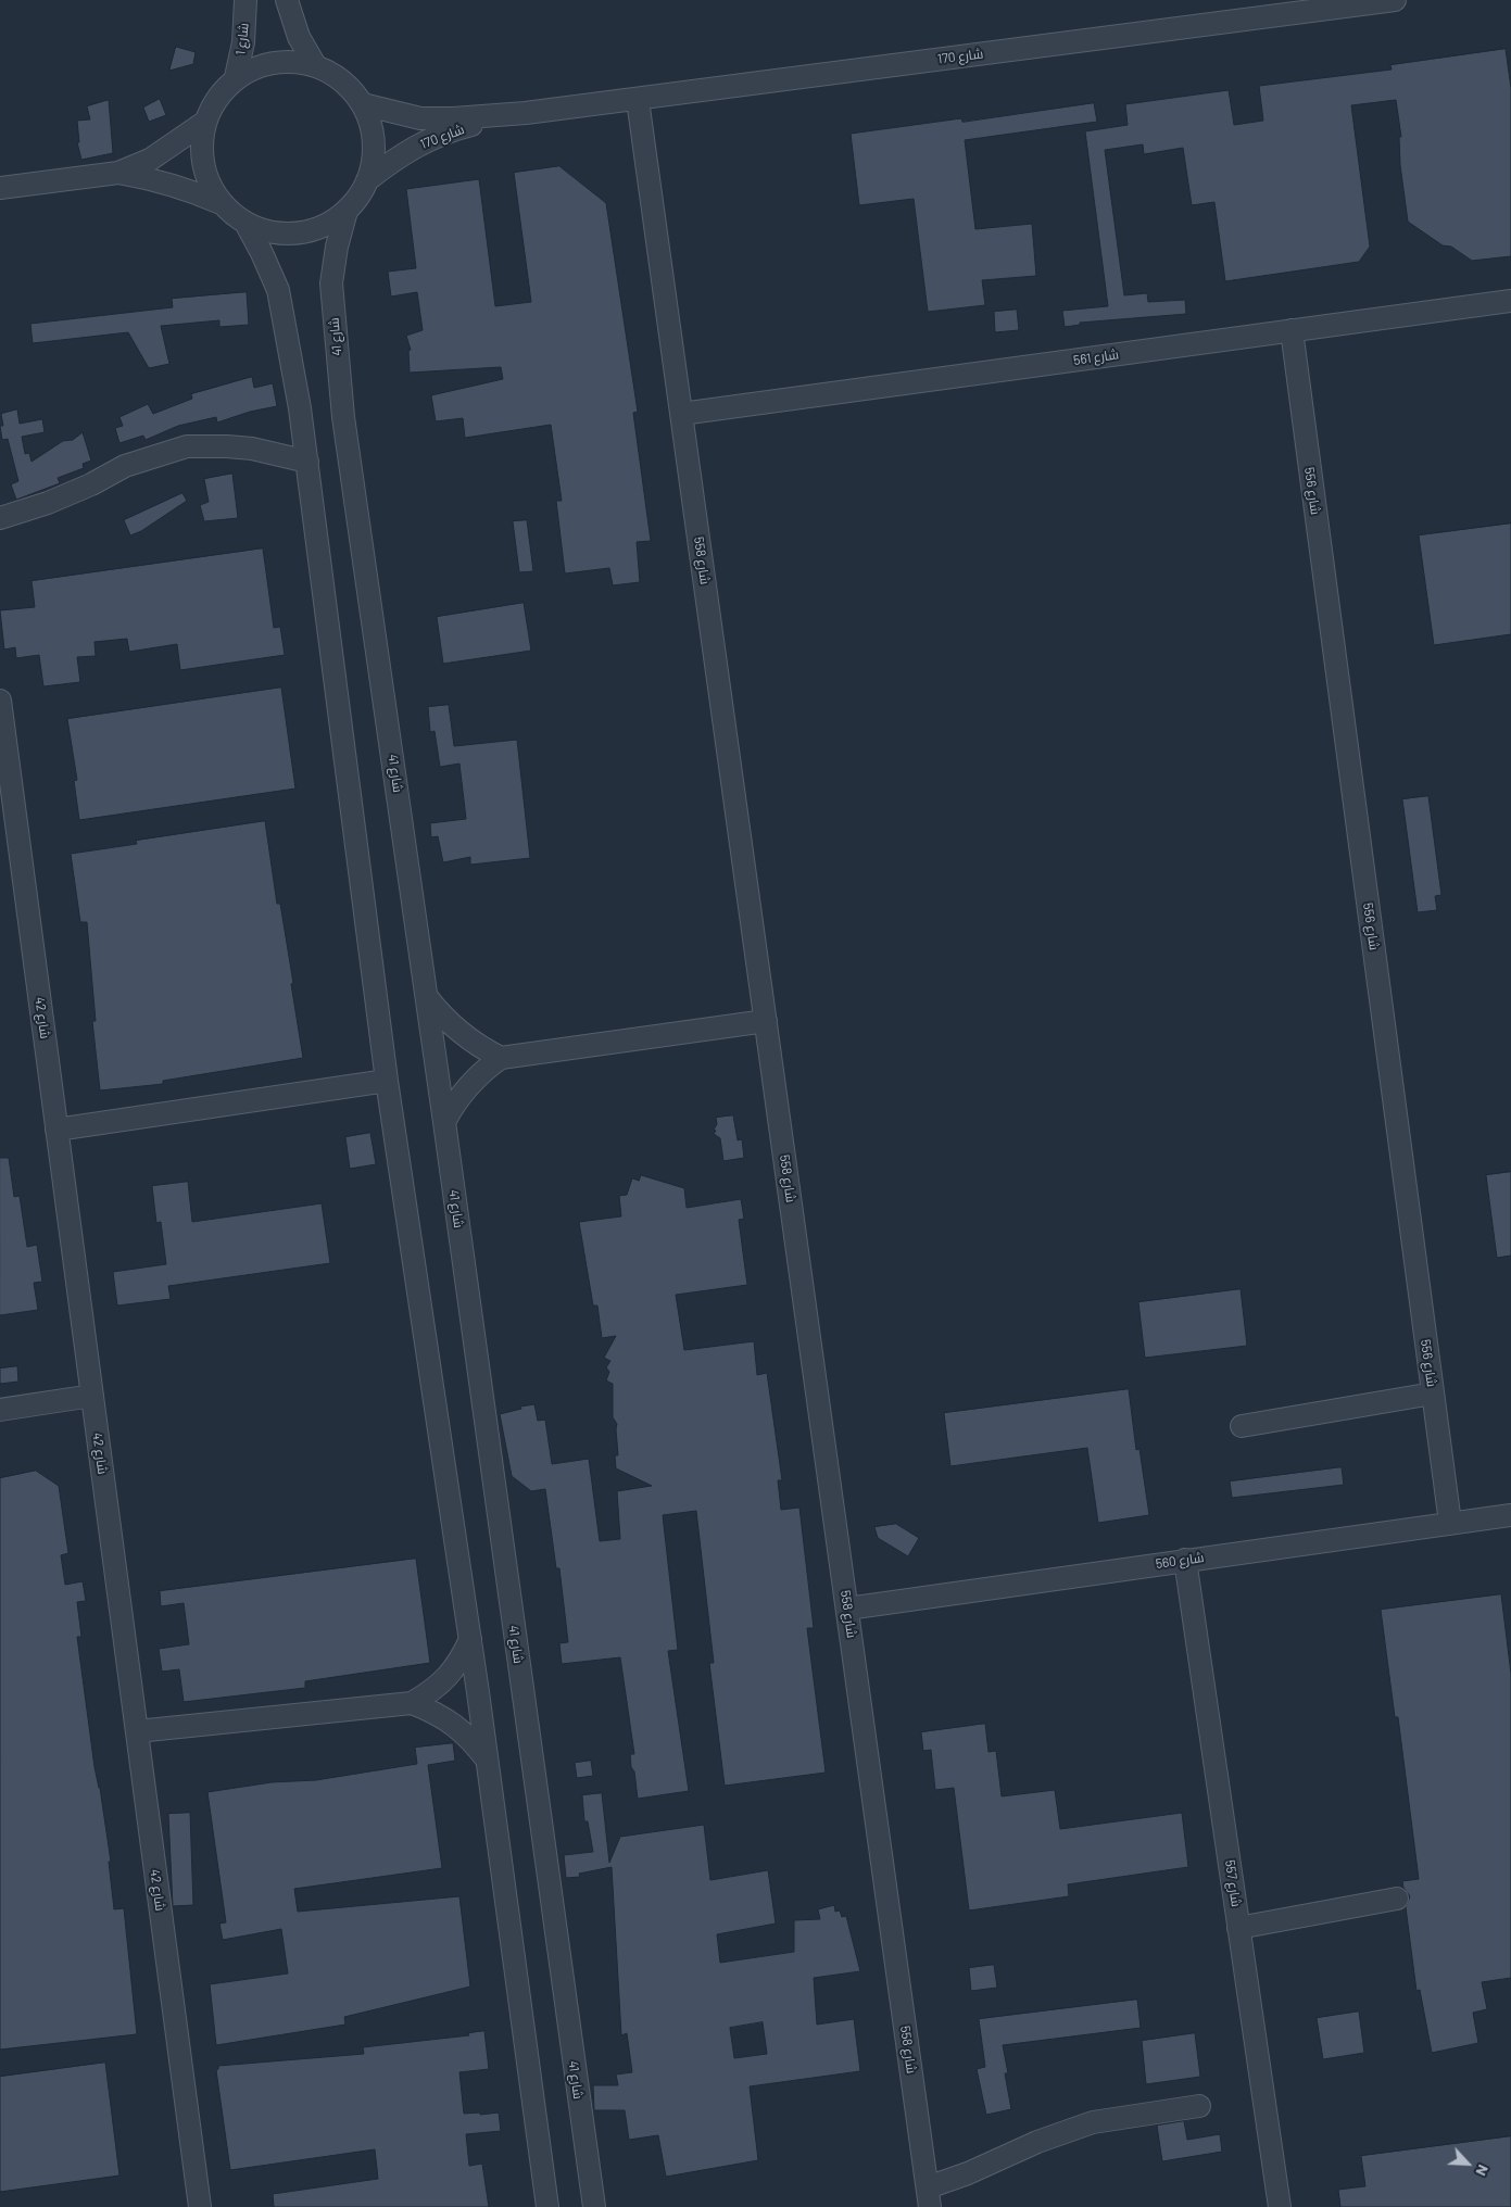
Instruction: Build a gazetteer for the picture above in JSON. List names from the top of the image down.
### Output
{
  "streets": {
    "street": [
      "شارع 1",
      "شارع 170",
      "شارع 41",
      "شارع 561",
      "شارع 556",
      "شارع 558",
      "شارع 42",
      "شارع 560",
      "شارع 557"
    ]
  },
  "crossings": [
    ["شارع 1", "شارع 170"],
    ["شارع 1", "شارع 41"],
    ["شارع 170", "شارع 41"],
    ["شارع 170", "شارع 558"],
    ["شارع 561", "شارع 556"],
    ["شارع 561", "شارع 558"],
    ["شارع 556", "شارع 560"],
    ["شارع 558", "شارع 560"],
    ["شارع 560", "شارع 557"]
  ],
  "north": "bottom right"
}
